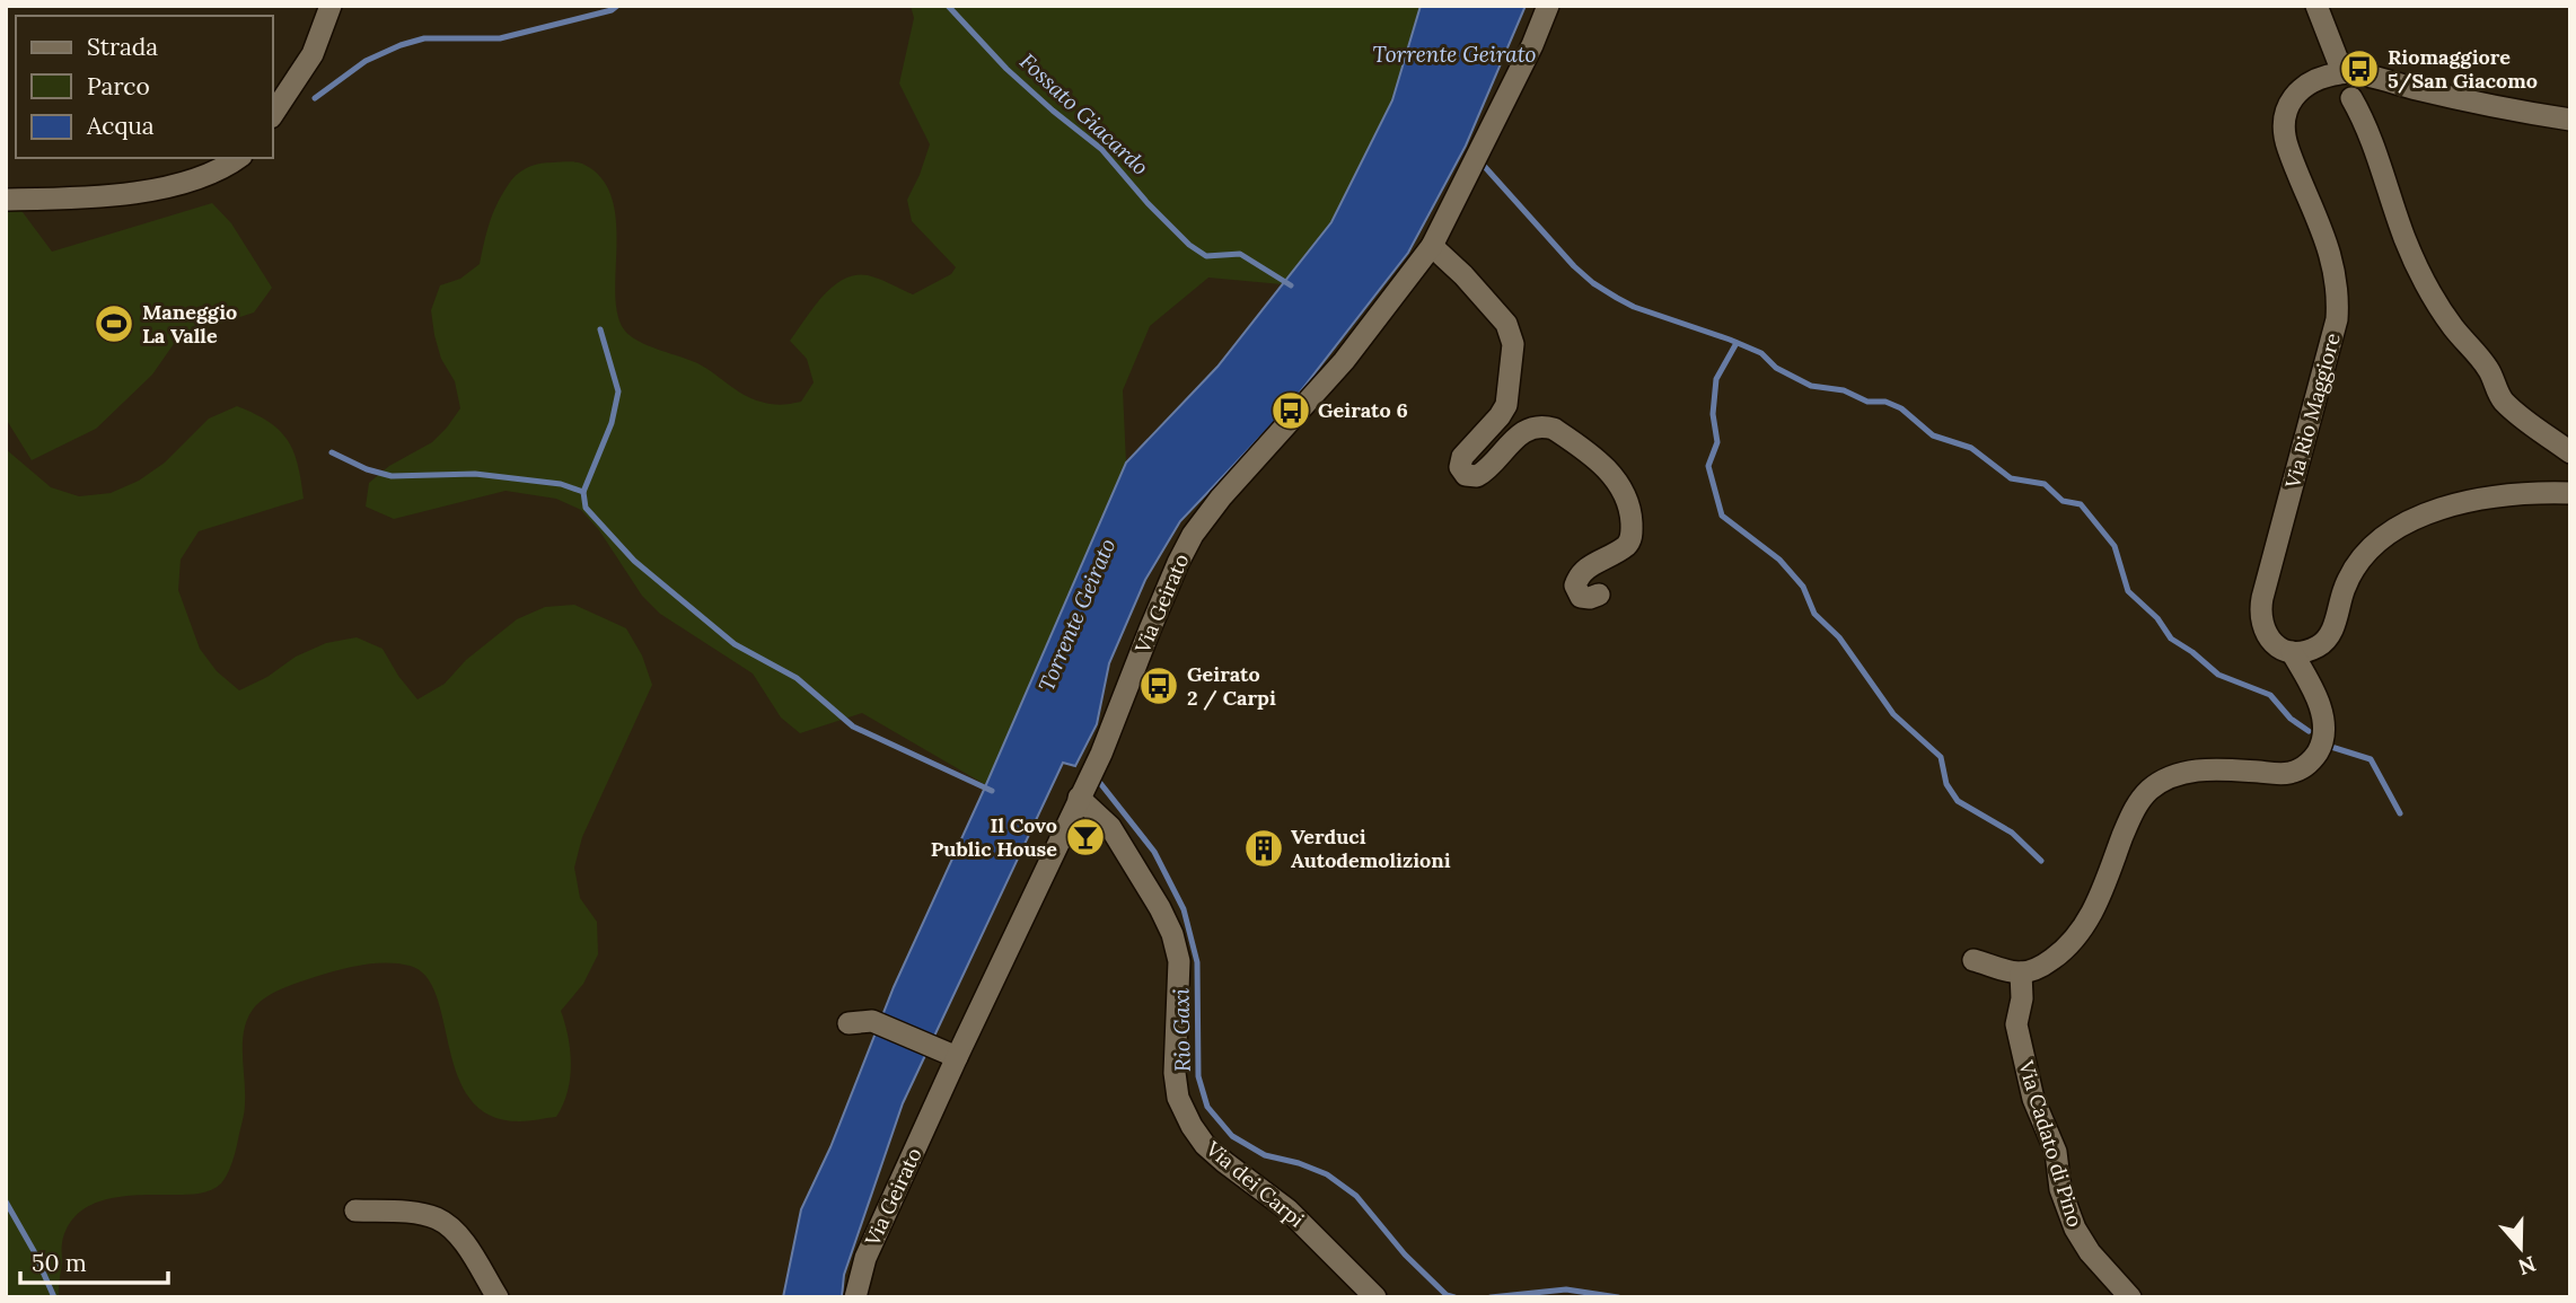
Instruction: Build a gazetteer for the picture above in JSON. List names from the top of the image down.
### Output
{
  "streets": {
    "street": [
      "Via Rio Maggiore",
      "Via Geirato",
      "Via Cadato di Pino",
      "Via dei Carpi"
    ]
  },
  "crossings": [
    ["Via Geirato", "Via dei Carpi"]
  ],
  "water": ["Torrente Geirato", "Fossato Giacardo", "Rio Gaxi"],
  "places": {
    "bus stop": ["Riomaggiore 5/San Giacomo", "Geirato 6", "Geirato 2 / Carpi"],
    "sports": ["Maneggio La Valle"],
    "bar": ["Il Covo Public House"],
    "building": ["Verduci Autodemolizioni"]
  },
  "legend": ["Strada", "Parco", "Acqua"],
  "scale_bar": "50 m",
  "north": "bottom"
}
